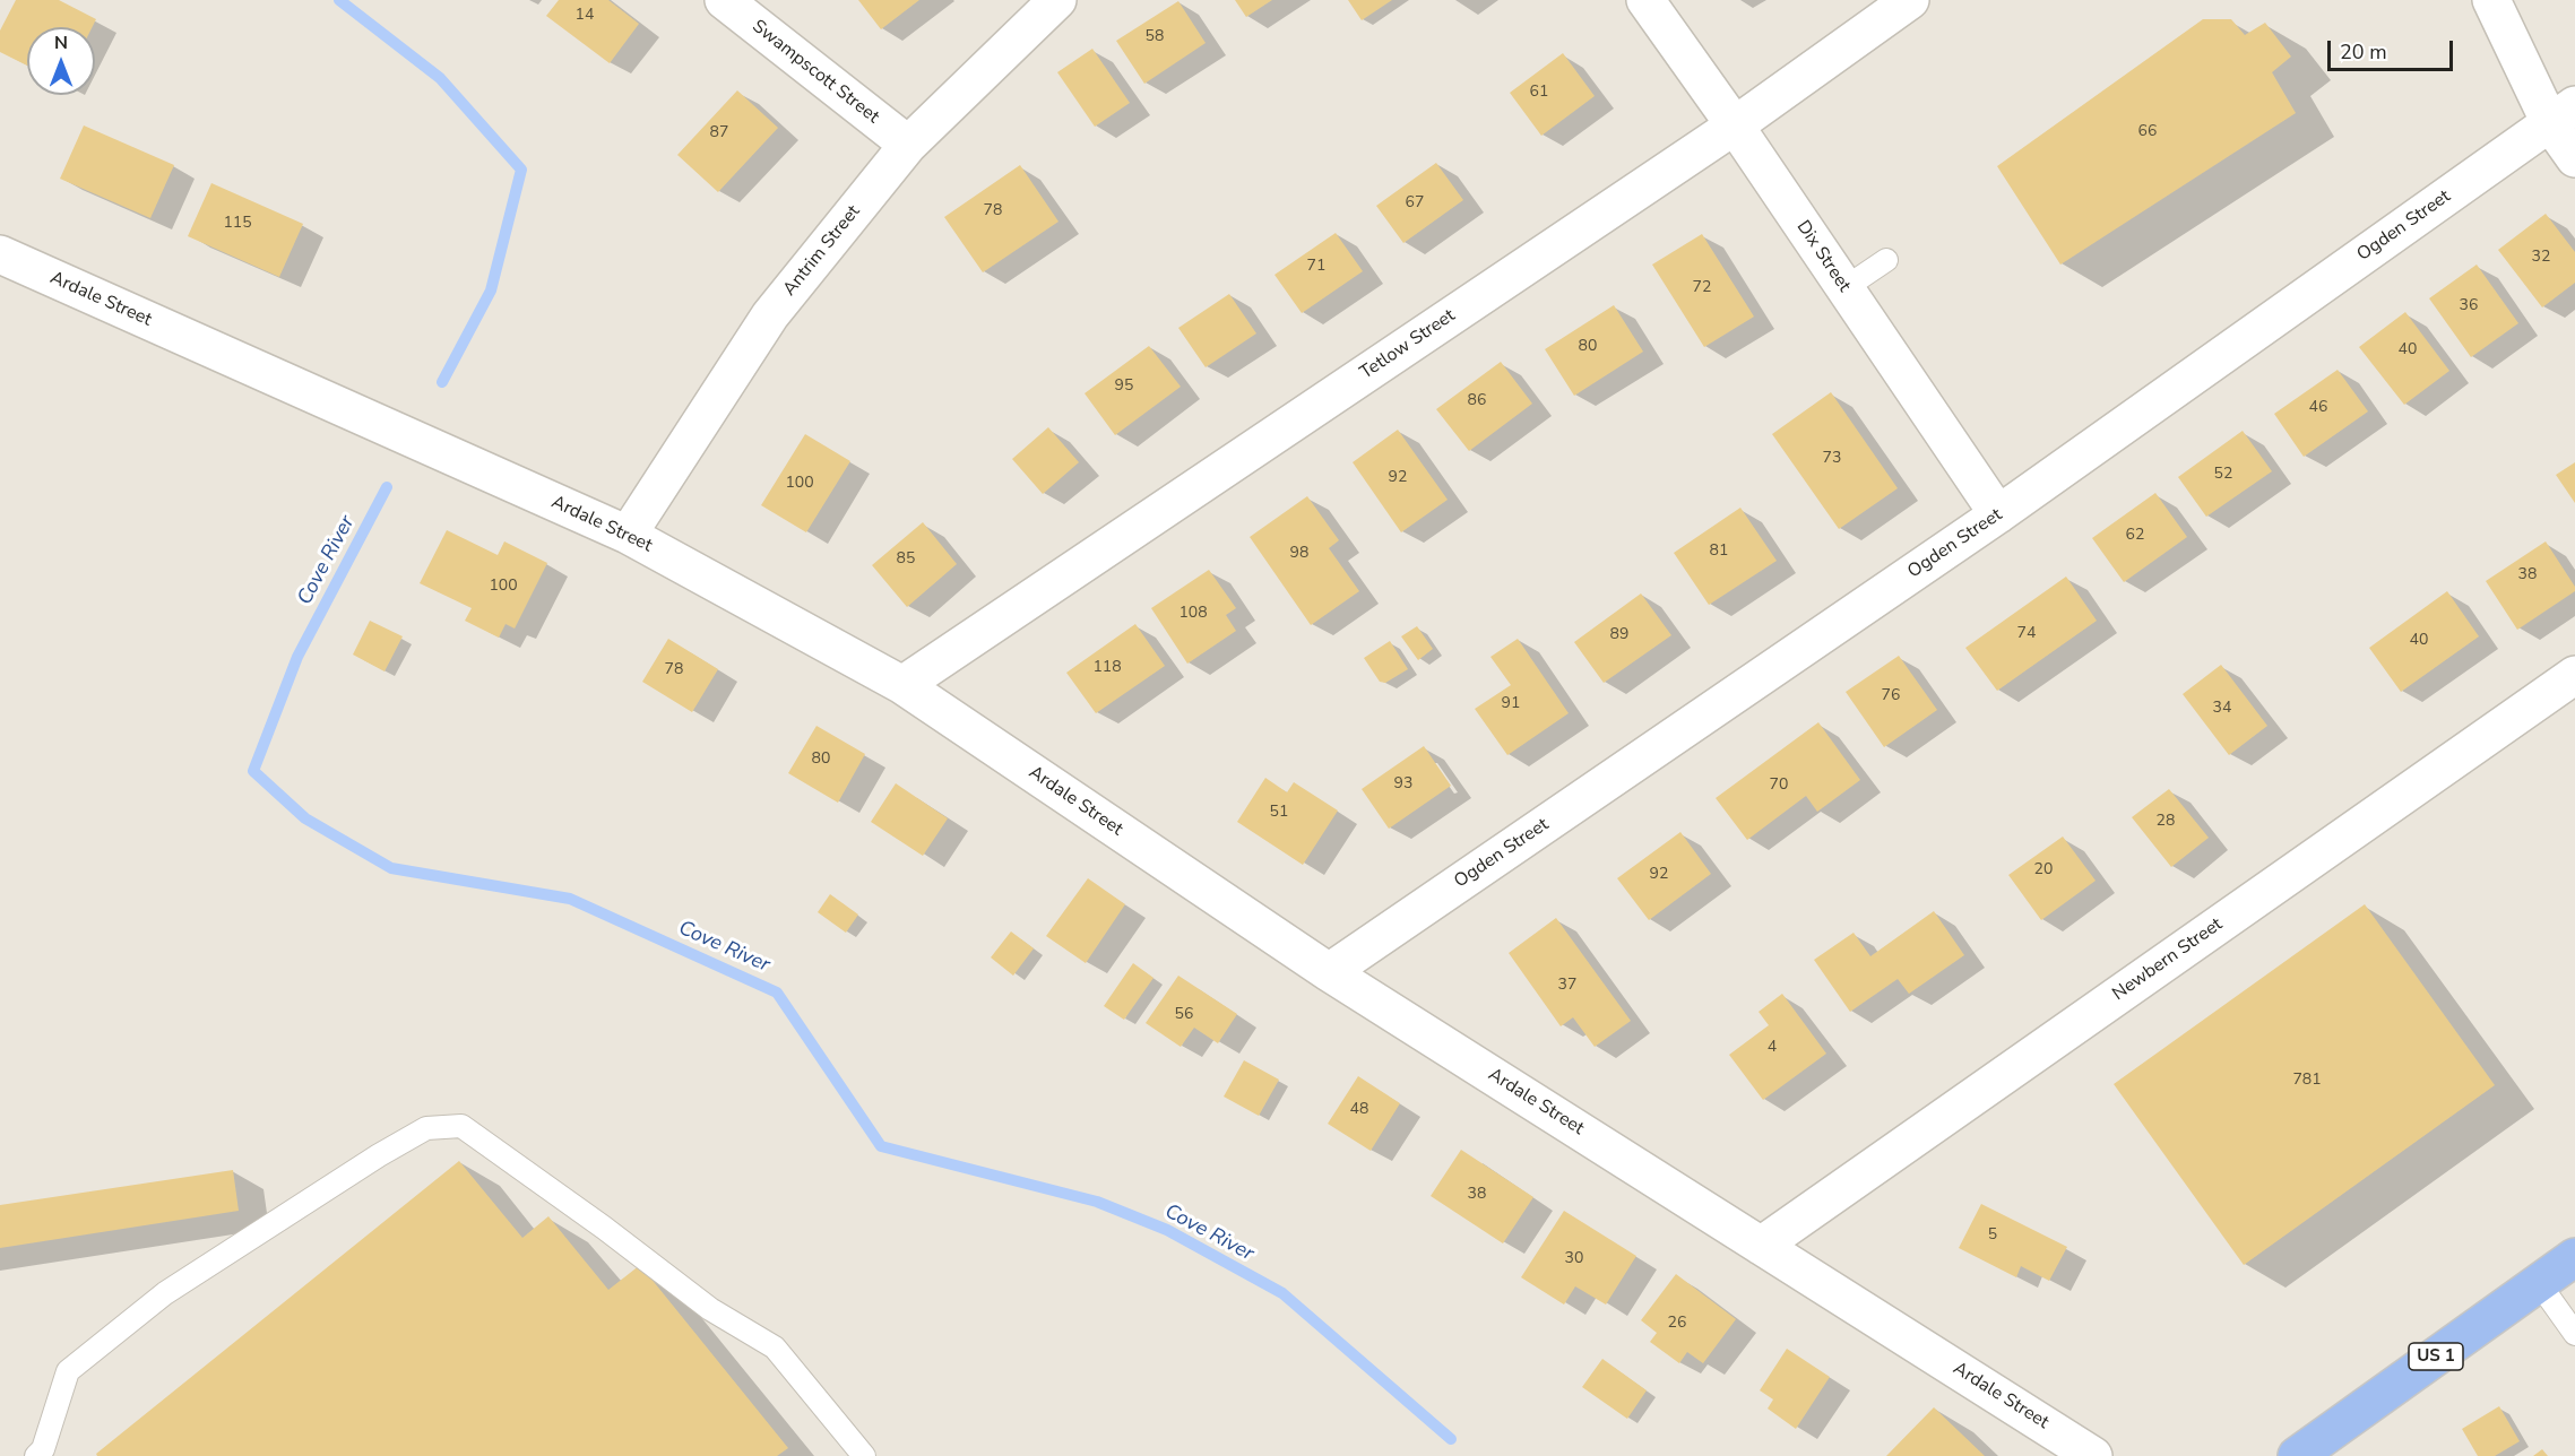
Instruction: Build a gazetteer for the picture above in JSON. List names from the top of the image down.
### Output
{
  "streets": {
    "main road": ["US 1"],
    "street": [
      "Swampscott Street",
      "Ogden Street",
      "Antrim Street",
      "Dix Street",
      "Ardale Street",
      "Tetlow Street",
      "Newbern Street"
    ]
  },
  "crossings": [
    ["Swampscott Street", "Antrim Street"],
    ["Ogden Street", "Dix Street"],
    ["Ogden Street", "Ardale Street"],
    ["Antrim Street", "Ardale Street"],
    ["Dix Street", "Tetlow Street"],
    ["Ardale Street", "Tetlow Street"],
    ["Ardale Street", "Newbern Street"]
  ],
  "water": ["Cove River"],
  "house_numbers": [
    "14",
    "58",
    "61",
    "66",
    "87",
    "67",
    "78",
    "115",
    "32",
    "71",
    "72",
    "36",
    "80",
    "40",
    "95",
    "86",
    "46",
    "73",
    "52",
    "92",
    "100",
    "62",
    "81",
    "98",
    "85",
    "38",
    "100",
    "108",
    "74",
    "89",
    "40",
    "118",
    "78",
    "76",
    "91",
    "34",
    "80",
    "93",
    "70",
    "51",
    "28",
    "20",
    "92",
    "37",
    "56",
    "4",
    "781",
    "48",
    "38",
    "5",
    "30",
    "26"
  ],
  "scale_bar": "20 m",
  "north": "top"
}
